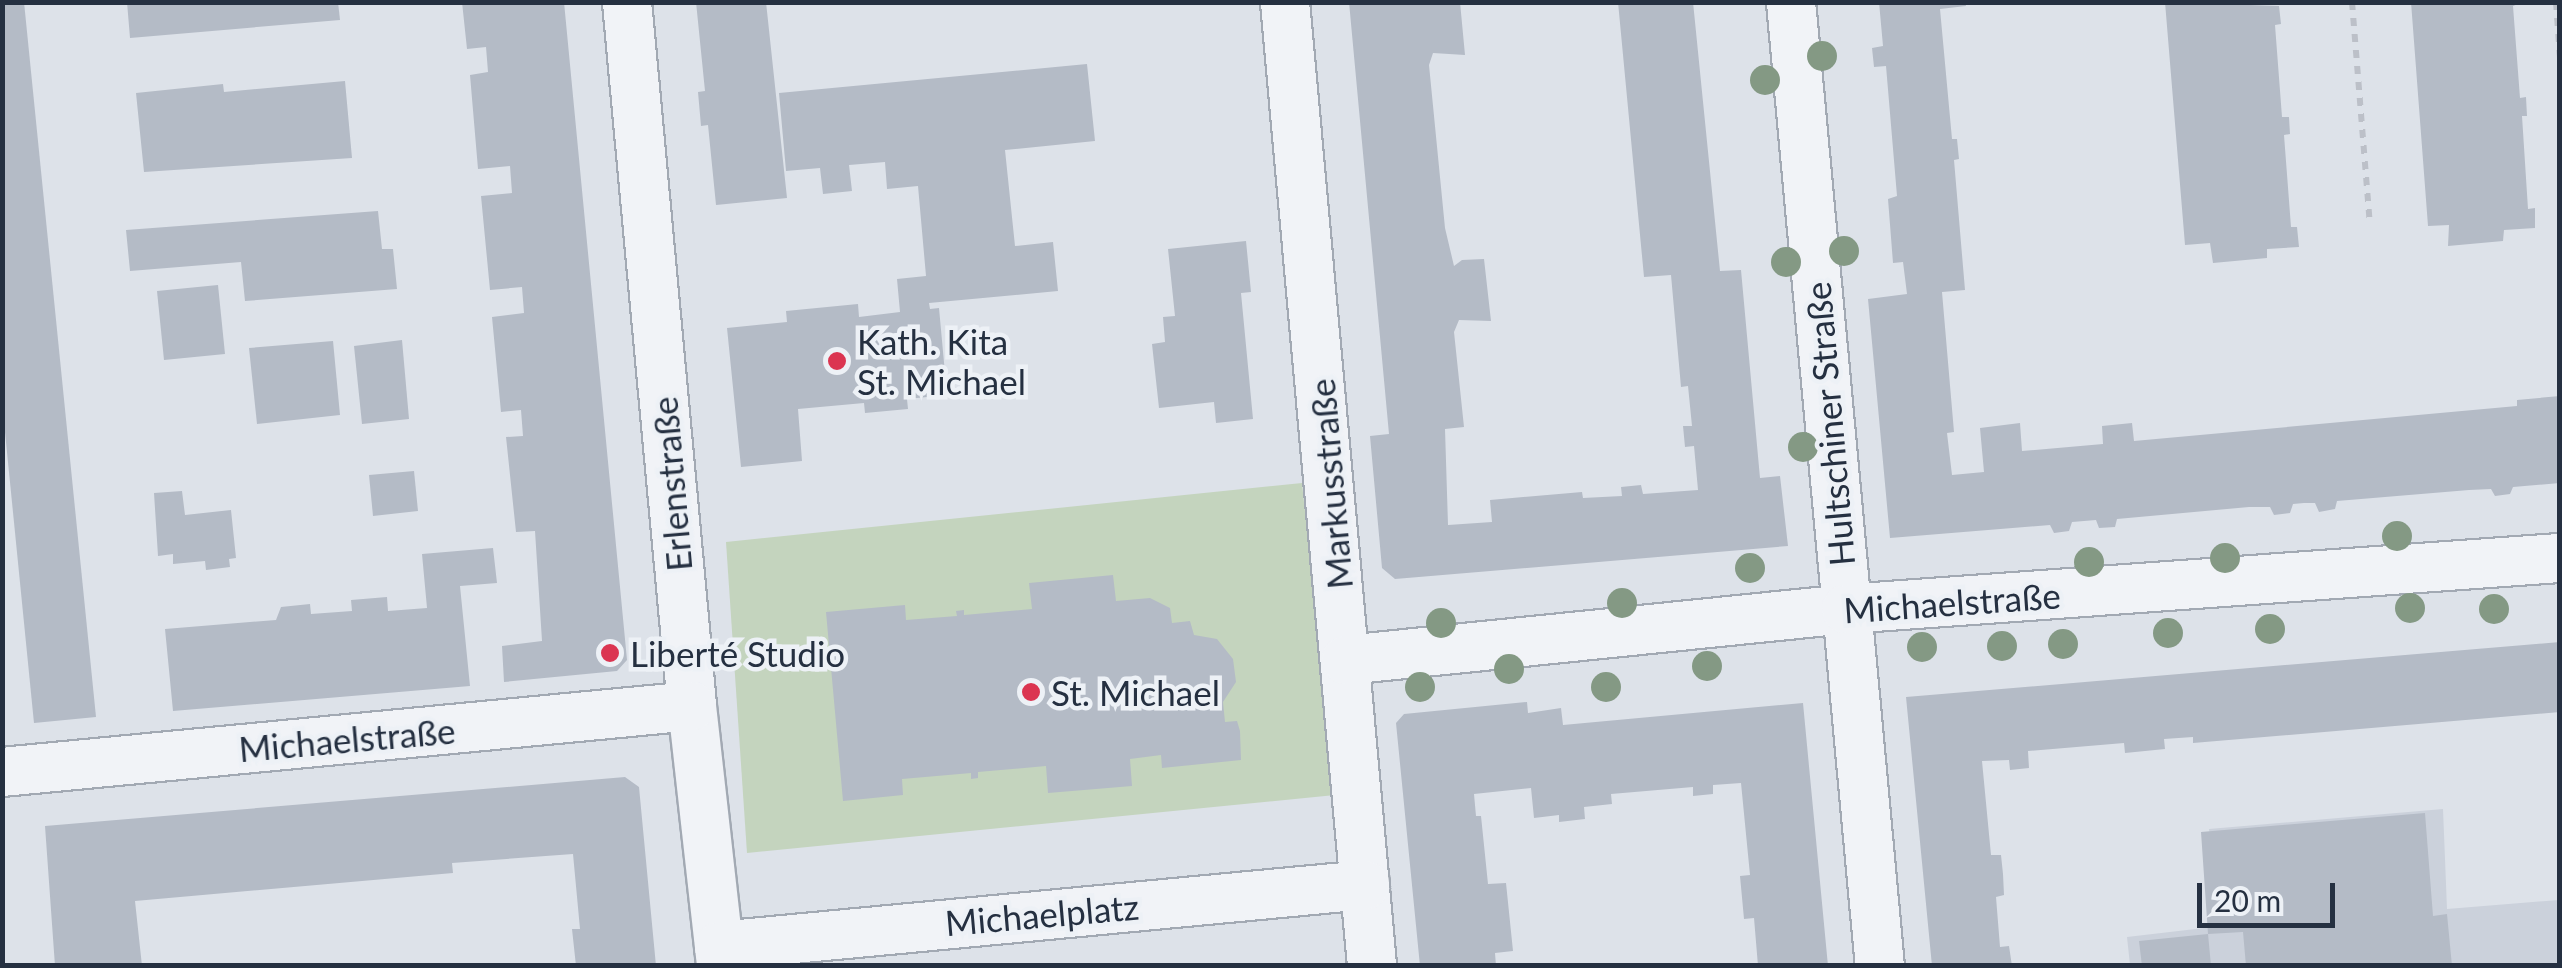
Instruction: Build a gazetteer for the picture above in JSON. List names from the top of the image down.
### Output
{
  "streets": {
    "street": [
      "Hultschiner Straße",
      "Erlenstraße",
      "Markusstraße",
      "Michaelstraße",
      "Michaelplatz"
    ]
  },
  "crossings": [
    ["Hultschiner Straße", "Michaelstraße"],
    ["Erlenstraße", "Michaelstraße"],
    ["Erlenstraße", "Michaelplatz"],
    ["Markusstraße", "Michaelstraße"],
    ["Markusstraße", "Michaelplatz"]
  ],
  "places": ["Kath. Kita St. Michael", "Liberté Studio", "St. Michael"],
  "scale_bar": "20 m"
}
